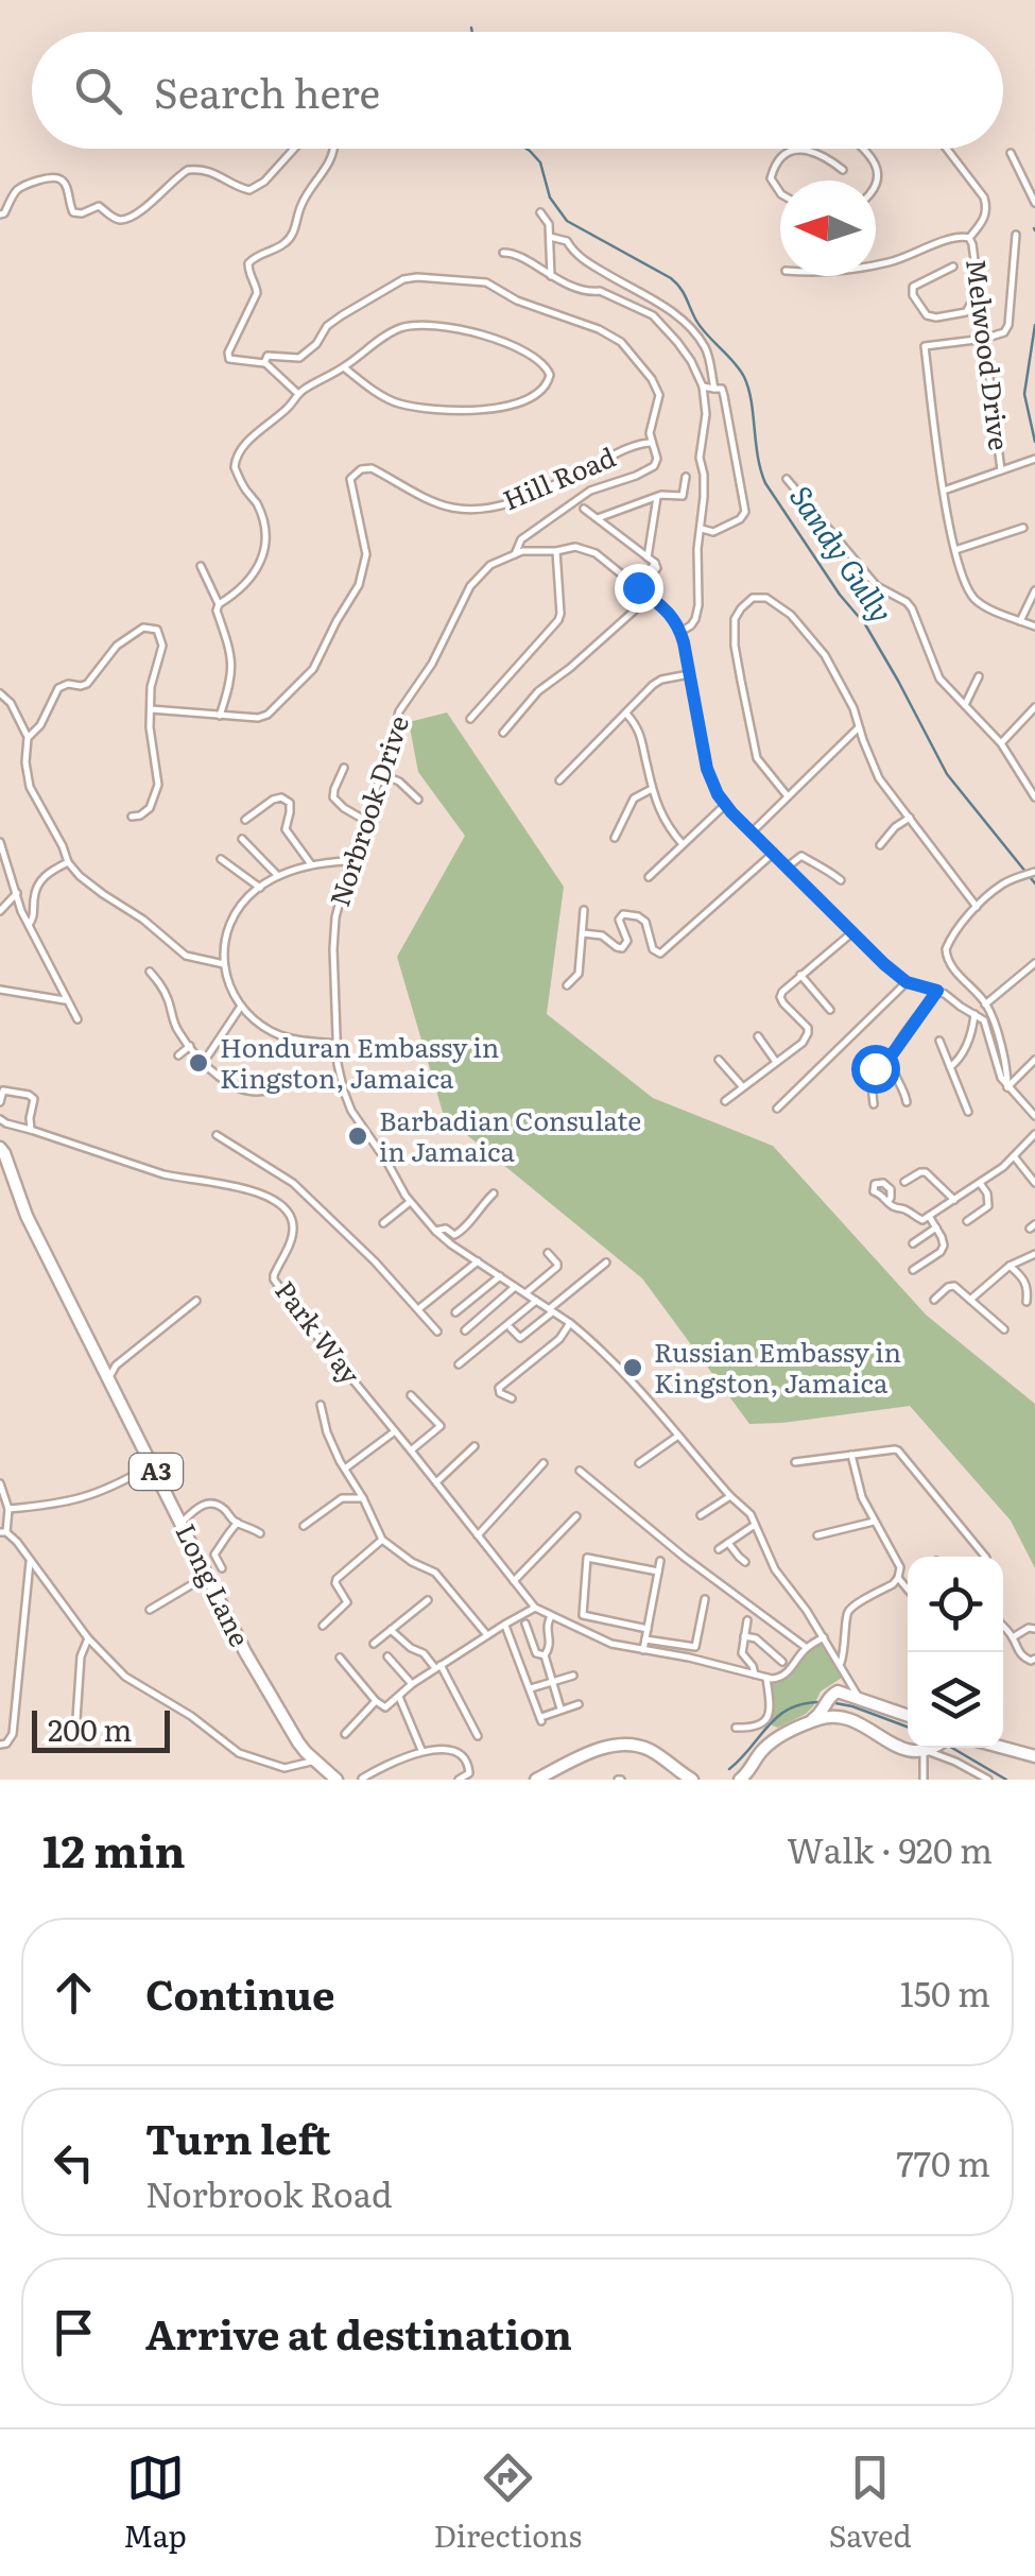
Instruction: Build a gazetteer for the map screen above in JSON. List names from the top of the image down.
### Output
{
  "streets": {
    "main road": ["A3", "Long Lane"],
    "street": [
      "Melwood Drive",
      "Hill Road",
      "Norbrook Drive",
      "Park Way"
    ]
  },
  "crossings": [
    ["Hill Road", "Norbrook Drive"]
  ],
  "water": ["Sandy Gully"],
  "places": ["Honduran Embassy in Kingston, Jamaica", "Barbadian Consulate in Jamaica", "Russian Embassy in Kingston, Jamaica"],
  "scale_bar": "200 m",
  "north": "left",
  "page": {
    "search": "Search here",
    "scale": "200 m",
    "heading": ["12 min", "Walk · 920 m"],
    "list": [
      ["Continue", "150 m"],
      ["Turn left", "Norbrook Road", "770 m"],
      "Arrive at destination"
    ],
    "nav": ["Map", "Directions", "Saved"]
  }
}
